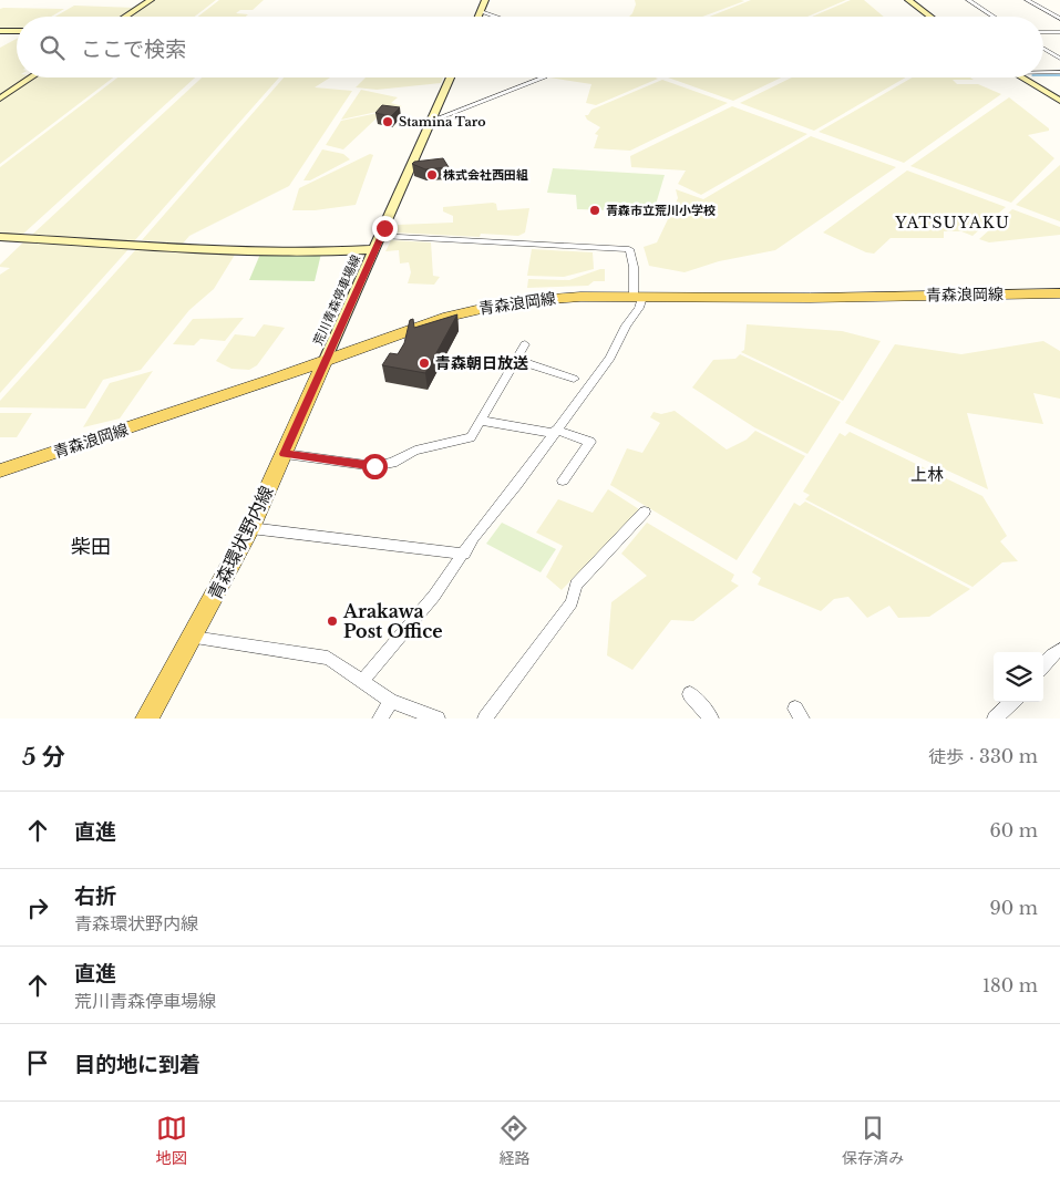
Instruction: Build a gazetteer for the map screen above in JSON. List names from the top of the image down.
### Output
{
  "streets": {
    "main road": ["青森浪岡線", "青森環状野内線"],
    "street": ["荒川青森停車場線"]
  },
  "crossings": [
    ["青森浪岡線", "荒川青森停車場線"],
    ["青森浪岡線", "青森環状野内線"],
    ["荒川青森停車場線", "青森環状野内線"]
  ],
  "districts": ["YATSUYAKU", "上林", "柴田"],
  "places": [
    "Stamina Taro",
    "株式会社西田組",
    "青森市立荒川小学校",
    "青森朝日放送",
    "Arakawa Post Office"
  ],
  "page": {
    "search": "ここで検索",
    "heading": ["5 分", "徒歩 · 330 m"],
    "list": [
      ["直進", "60 m"],
      ["右折", "青森環状野内線", "90 m"],
      ["直進", "荒川青森停車場線", "180 m"],
      "目的地に到着"
    ],
    "nav": ["地図", "経路", "保存済み"]
  }
}
